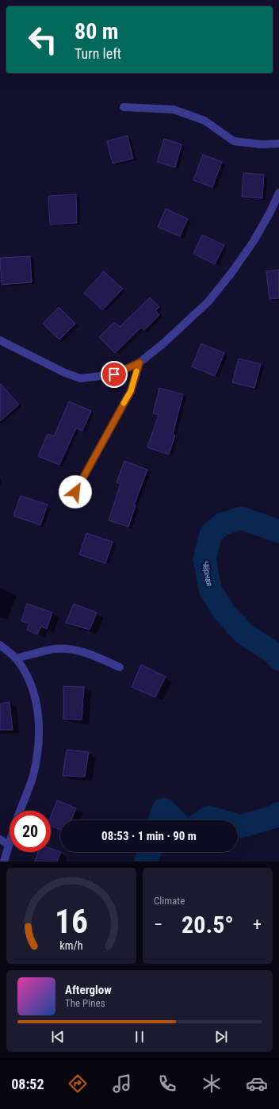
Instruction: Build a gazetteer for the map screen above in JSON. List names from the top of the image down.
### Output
{
  "water": ["Чёрная"],
  "page": {
    "turn": ["80 m", "Turn left"],
    "limit": "20",
    "trip": "08:53 · 1 min · 90 m",
    "tile": "Climate",
    "heat": ["−", "20.5°", "+"],
    "song": ["Afterglow", "The Pines"],
    "tabs": "08:52",
    "gauge": ["16", "km/h"]
  }
}
